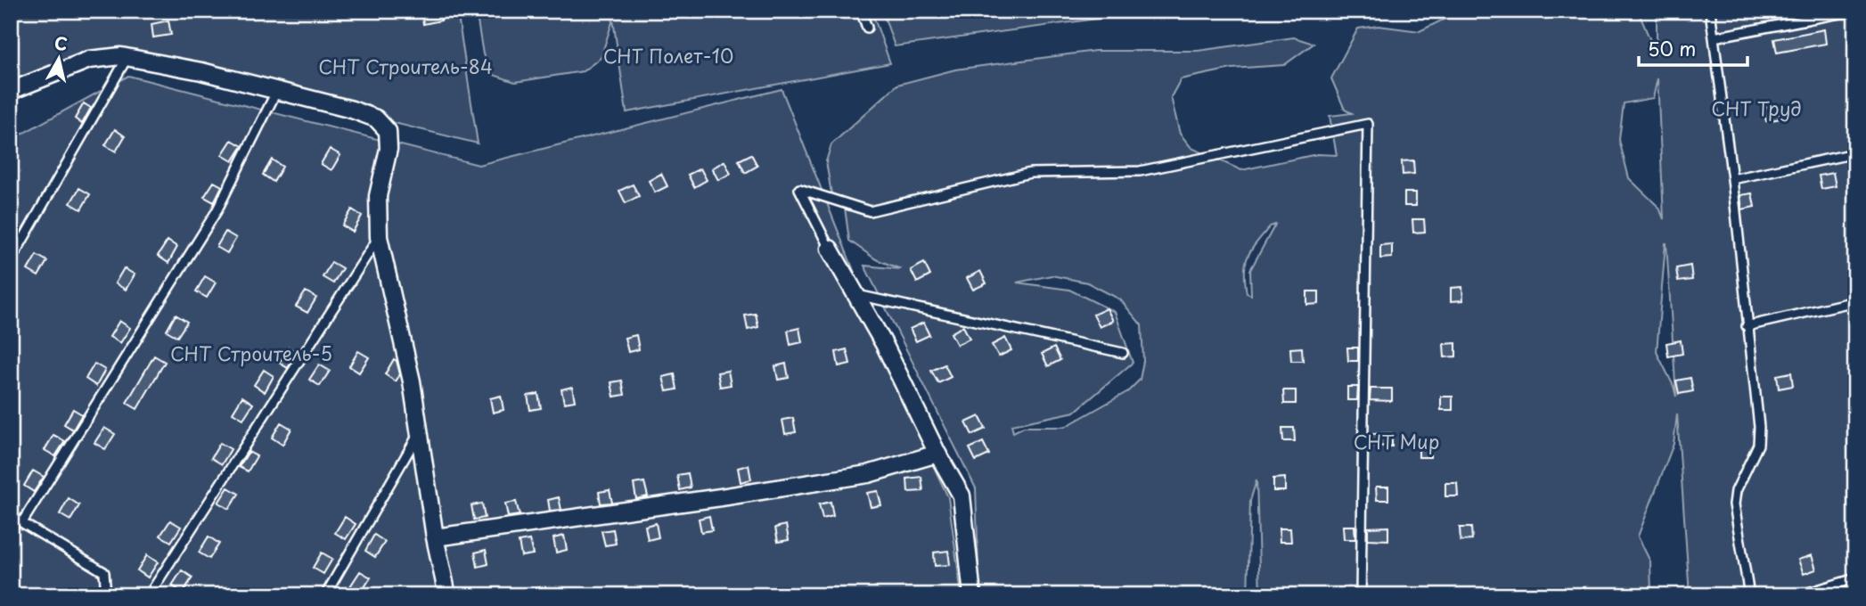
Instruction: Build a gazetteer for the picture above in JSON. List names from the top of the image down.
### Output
{
  "parks": [
    "СНТ Полет-10",
    "СНТ Строитель-84",
    "СНТ Труд",
    "СНТ Строитель-5",
    "СНТ Мир"
  ],
  "scale_bar": "50 m",
  "north": "top"
}
